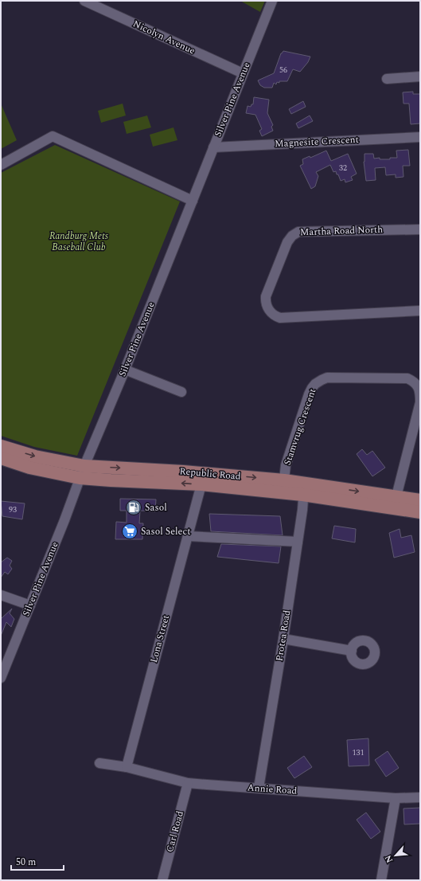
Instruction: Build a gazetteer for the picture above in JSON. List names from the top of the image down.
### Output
{
  "streets": {
    "main road": ["Republic Road"],
    "street": [
      "Nicolyn Avenue",
      "Silver Pine Avenue",
      "Magnesite Crescent",
      "Martha Road North",
      "Stamvrug Crescent",
      "Protea Road",
      "Lona Street",
      "Annie Road",
      "Carl Road"
    ]
  },
  "crossings": [
    ["Nicolyn Avenue", "Silver Pine Avenue"],
    ["Silver Pine Avenue", "Magnesite Crescent"],
    ["Silver Pine Avenue", "Republic Road"],
    ["Stamvrug Crescent", "Republic Road"],
    ["Republic Road", "Protea Road"],
    ["Republic Road", "Lona Street"],
    ["Protea Road", "Annie Road"],
    ["Lona Street", "Annie Road"],
    ["Annie Road", "Carl Road"]
  ],
  "parks": ["Randburg Mets Baseball Club"],
  "places": {
    "fuel station": ["Sasol"],
    "supermarket": ["Sasol Select"]
  },
  "house_numbers": [
    "56",
    "32",
    "93",
    "131"
  ],
  "scale_bar": "50 m",
  "north": "bottom left"
}
